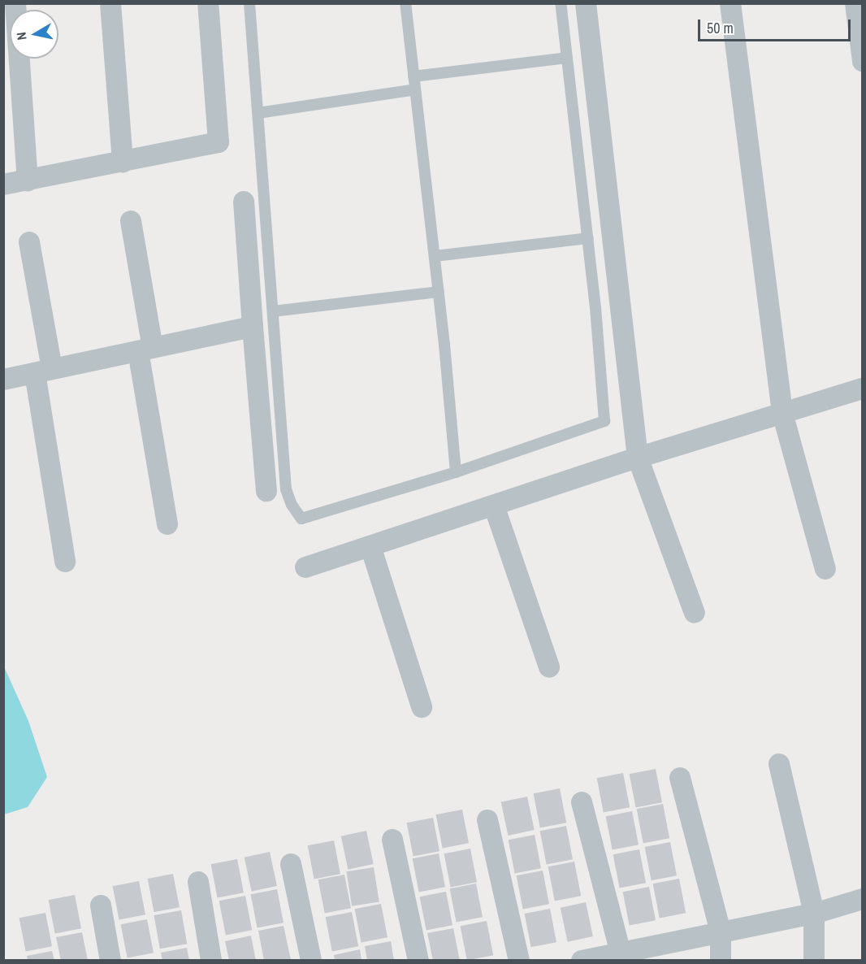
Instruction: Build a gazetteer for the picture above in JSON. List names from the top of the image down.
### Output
{
  "scale_bar": "50 m",
  "north": "left"
}
